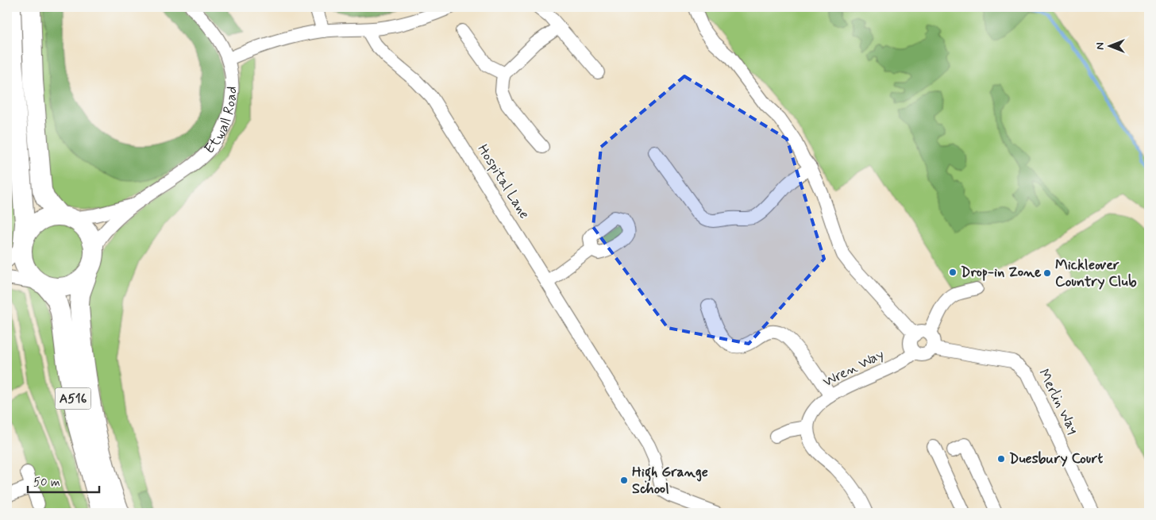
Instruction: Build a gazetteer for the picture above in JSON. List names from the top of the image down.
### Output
{
  "streets": {
    "highway": ["A516"],
    "street": [
      "Etwall Road",
      "Hospital Lane",
      "Wren Way",
      "Merlin Way"
    ]
  },
  "crossings": [
    ["Etwall Road", "A516"],
    ["Wren Way", "Merlin Way"]
  ],
  "places": [
    "Drop-in Zone",
    "Mickleover Country Club",
    "Duesbury Court",
    "High Grange School"
  ],
  "scale_bar": "50 m",
  "north": "left"
}
